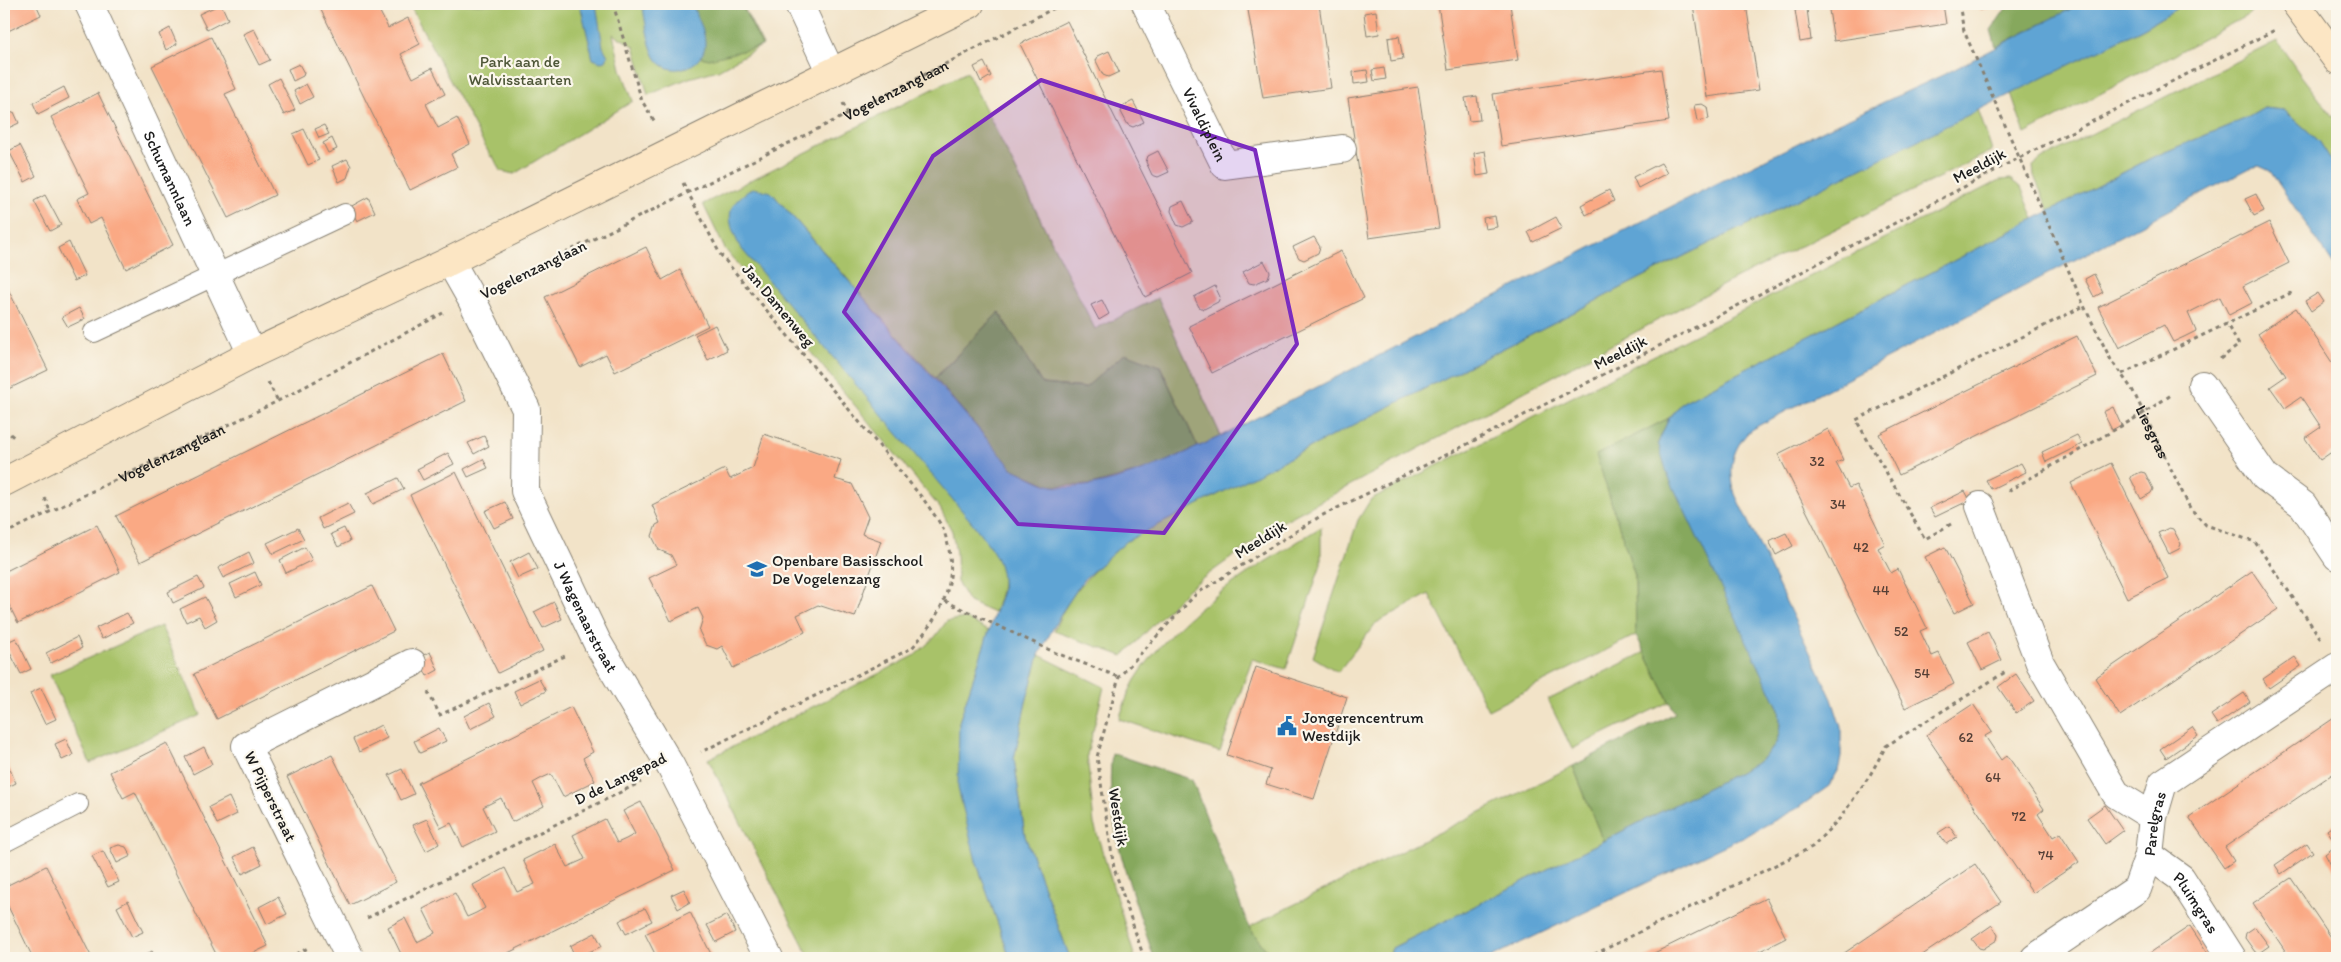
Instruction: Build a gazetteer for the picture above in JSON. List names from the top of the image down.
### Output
{
  "streets": {
    "street": [
      "Vivaldiplein",
      "Schumannlaan",
      "J Wagenaarstraat",
      "W Pijperstraat",
      "Parelgras",
      "Pluimgras"
    ],
    "path": [
      "Vogelenzanglaan",
      "Meeldijk",
      "Jan Damenweg",
      "Liesgras",
      "D de Langepad",
      "Westdijk"
    ]
  },
  "crossings": [
    ["Vogelenzanglaan", "Jan Damenweg"],
    ["Vogelenzanglaan", "J Wagenaarstraat"],
    ["Meeldijk", "Liesgras"],
    ["Meeldijk", "Westdijk"],
    ["Jan Damenweg", "D de Langepad"],
    ["Liesgras", "Parelgras"],
    ["J Wagenaarstraat", "D de Langepad"],
    ["D de Langepad", "W Pijperstraat"],
    ["Parelgras", "Pluimgras"]
  ],
  "parks": ["Park aan de Walvisstaarten"],
  "places": {
    "school or university": ["Openbare Basisschool De Vogelenzang"],
    "public building": ["Jongerencentrum Westdijk"]
  },
  "house_numbers": [
    "32",
    "34",
    "42",
    "44",
    "52",
    "54",
    "62",
    "64",
    "72",
    "74"
  ]
}
